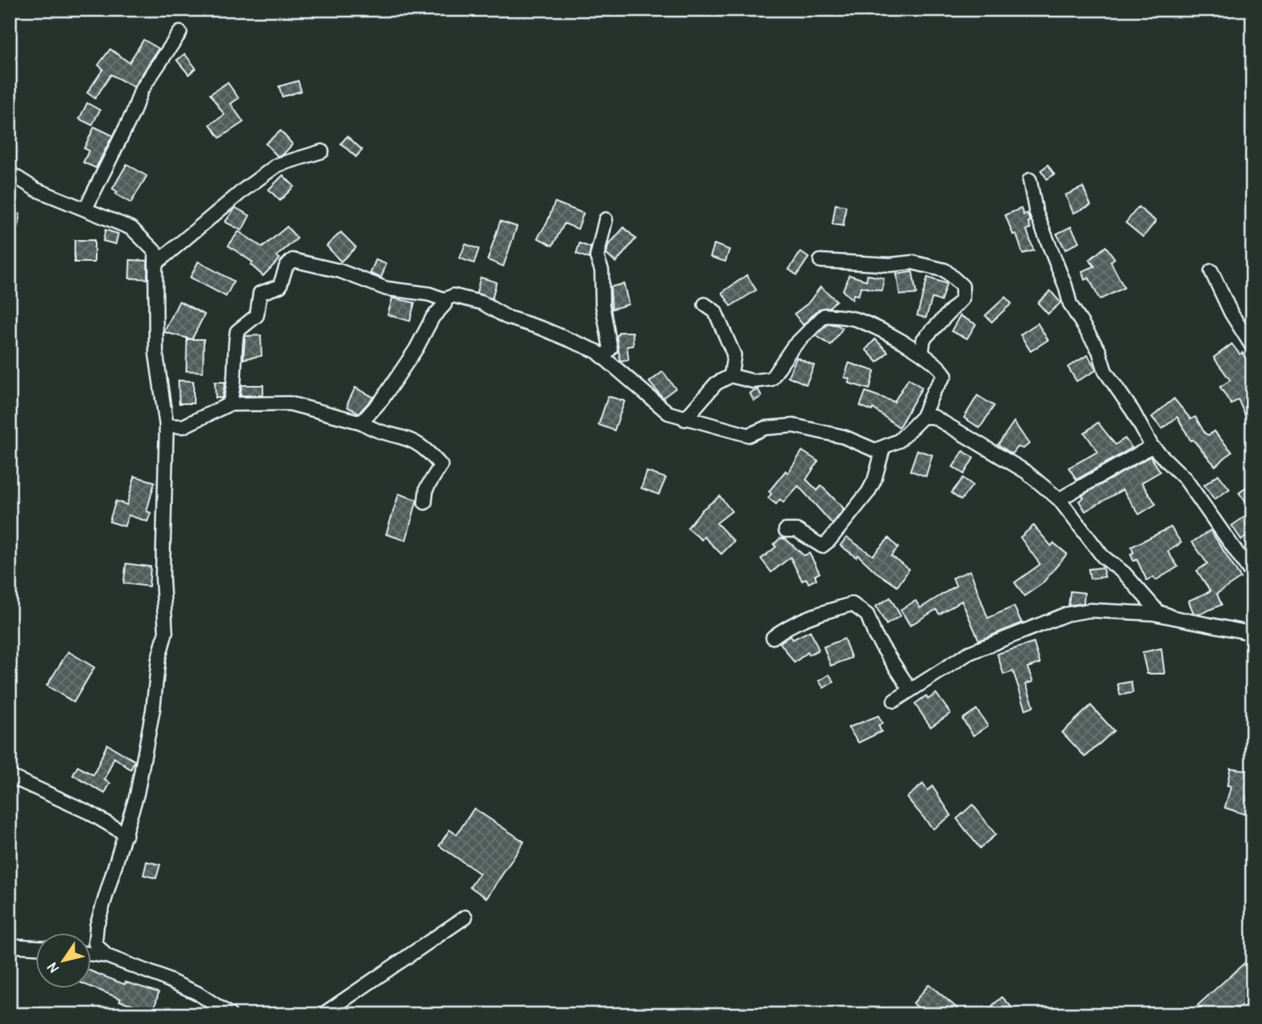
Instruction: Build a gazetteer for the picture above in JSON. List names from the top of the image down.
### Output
{
  "north": "bottom left"
}
